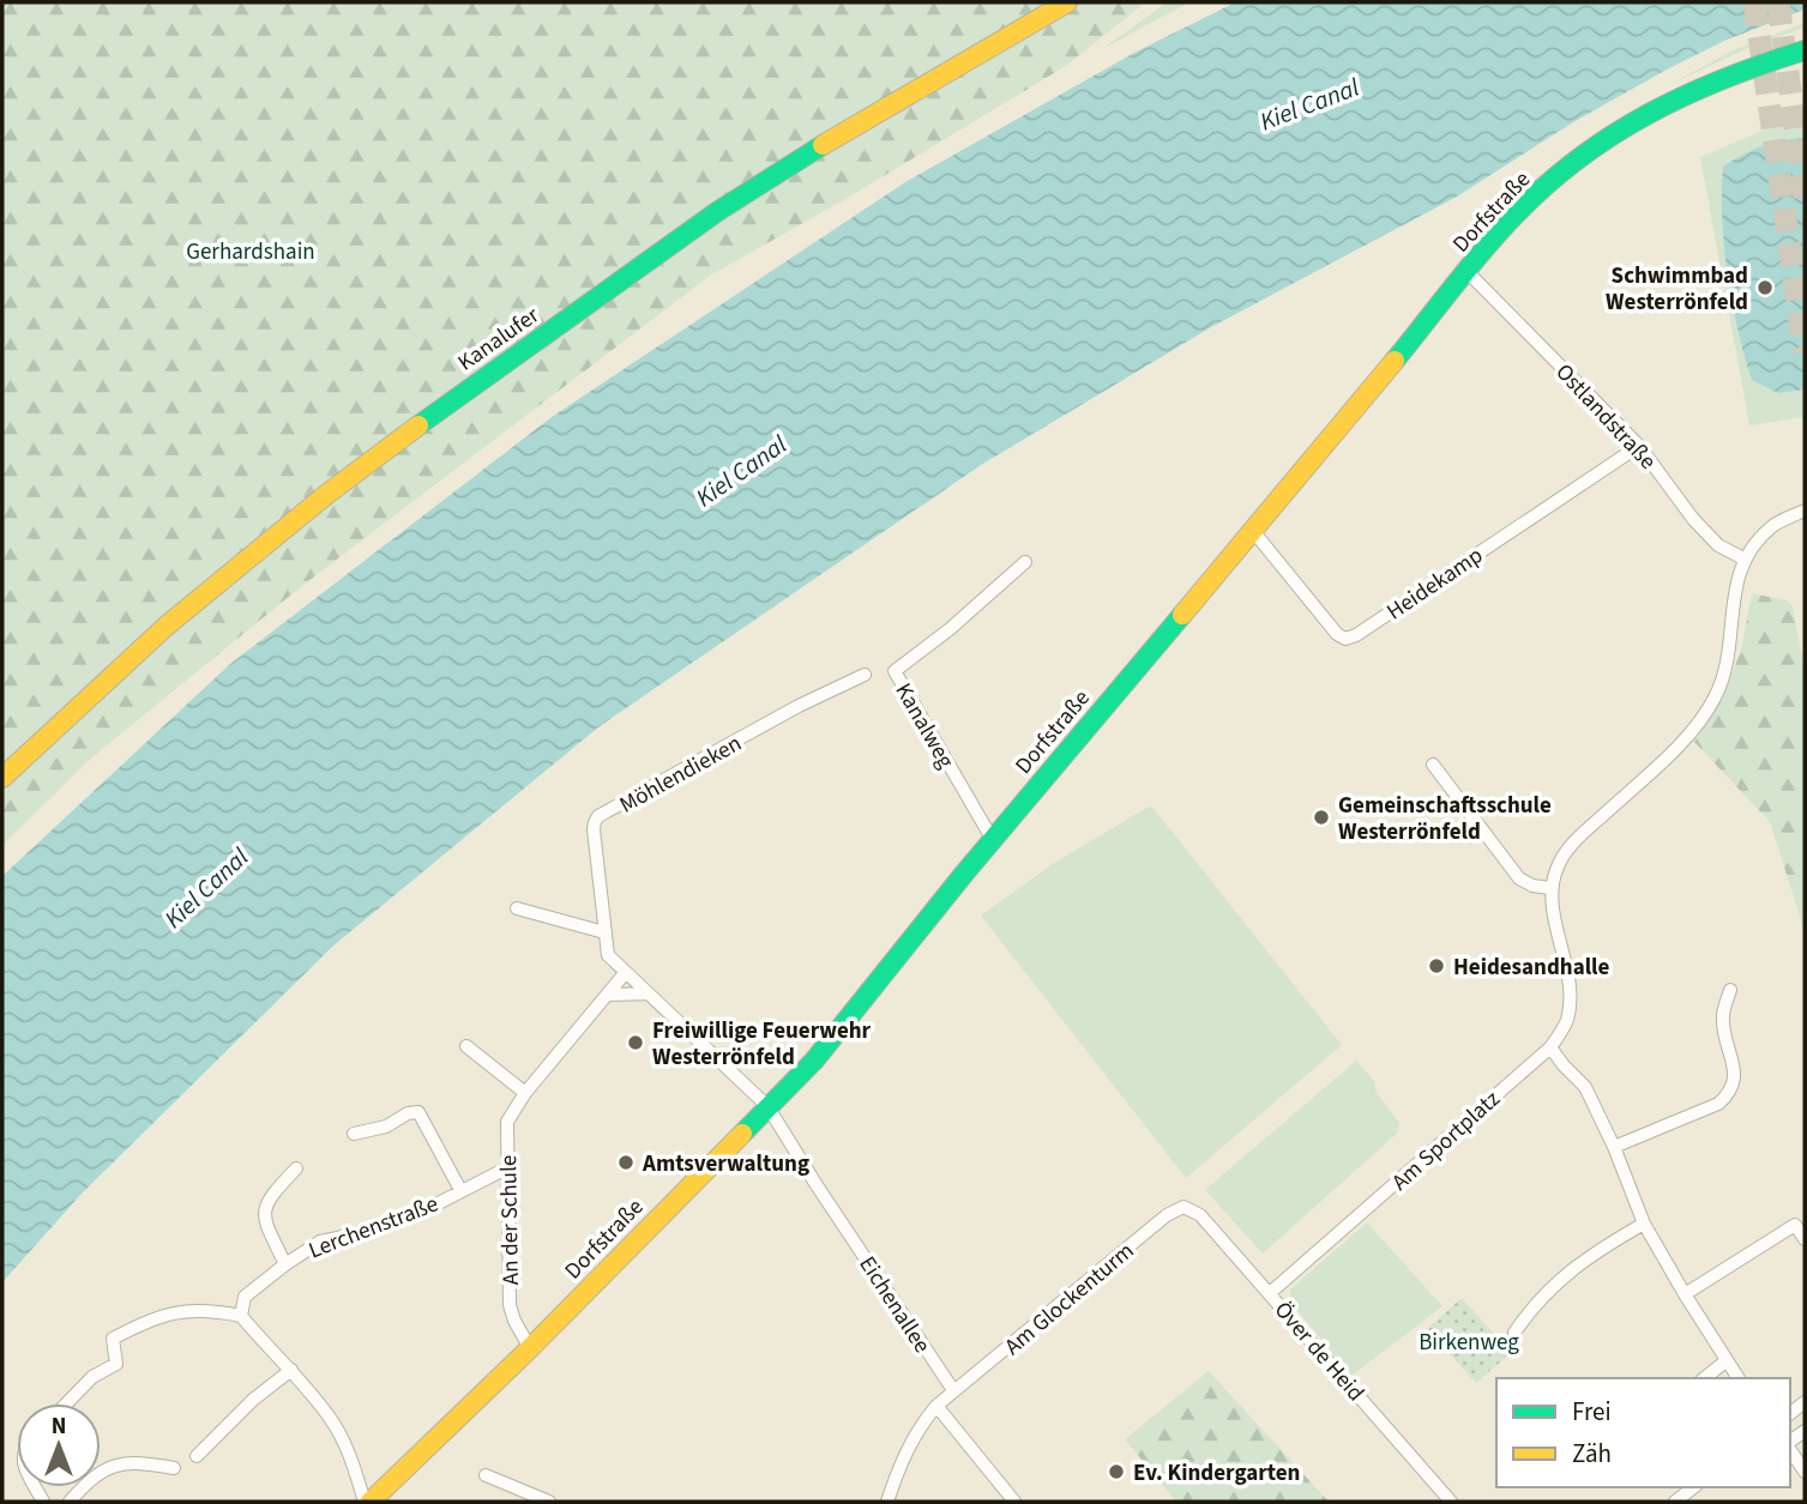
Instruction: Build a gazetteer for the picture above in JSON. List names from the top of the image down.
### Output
{
  "streets": {
    "street": [
      "Dorfstraße",
      "Kanalufer",
      "Ostlandstraße",
      "Heidekamp",
      "Kanalweg",
      "Möhlendieken",
      "Am Sportplatz",
      "An der Schule",
      "Lerchenstraße",
      "Am Glockenturm",
      "Eichenallee",
      "Över de Heid"
    ]
  },
  "crossings": [
    ["Dorfstraße", "Ostlandstraße"],
    ["Dorfstraße", "Heidekamp"],
    ["Dorfstraße", "Kanalweg"],
    ["Dorfstraße", "An der Schule"],
    ["Dorfstraße", "Eichenallee"],
    ["Ostlandstraße", "Heidekamp"],
    ["Möhlendieken", "An der Schule"],
    ["Möhlendieken", "Eichenallee"],
    ["Am Sportplatz", "Över de Heid"],
    ["An der Schule", "Lerchenstraße"],
    ["Am Glockenturm", "Eichenallee"],
    ["Am Glockenturm", "Över de Heid"]
  ],
  "water": ["Kiel Canal"],
  "parks": ["Gerhardshain", "Birkenweg"],
  "places": [
    "Schwimmbad Westerrönfeld",
    "Gemeinschaftsschule Westerrönfeld",
    "Heidesandhalle",
    "Freiwillige Feuerwehr Westerrönfeld",
    "Amtsverwaltung",
    "Ev. Kindergarten"
  ],
  "legend": ["Frei", "Zäh"],
  "north": "top"
}
